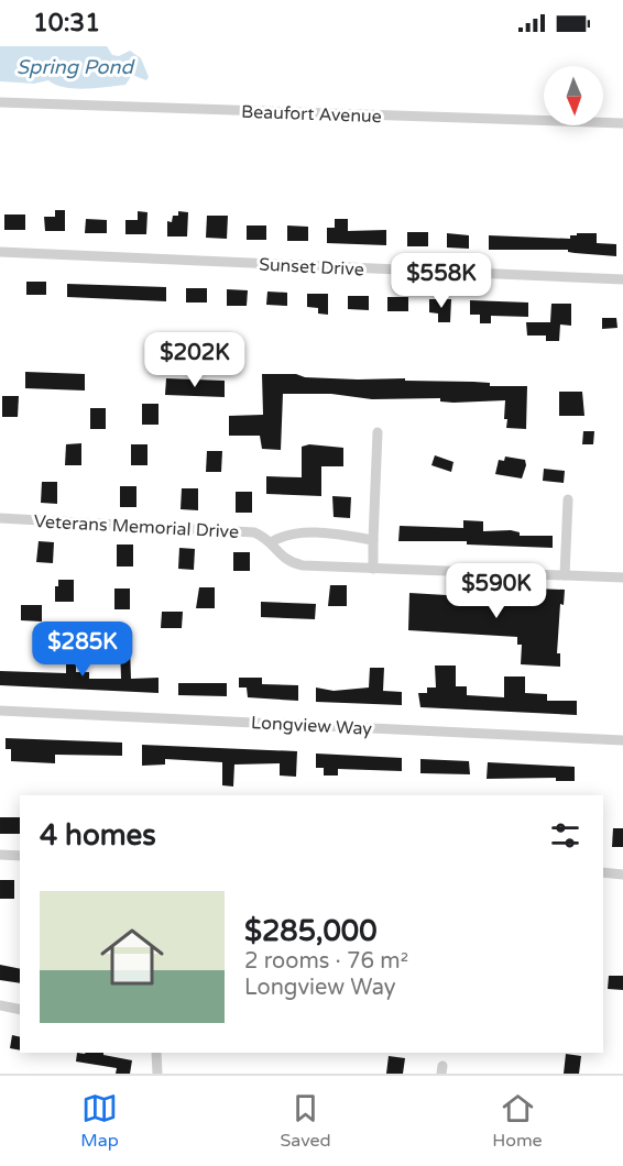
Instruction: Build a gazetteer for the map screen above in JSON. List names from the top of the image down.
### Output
{
  "streets": {
    "street": [
      "Beaufort Avenue",
      "Sunset Drive",
      "Veterans Memorial Drive",
      "Longview Way"
    ]
  },
  "water": ["Spring Pond"],
  "north": "bottom",
  "page": {
    "status": "10:31",
    "price": [
      "$558K",
      "$202K",
      "$590K",
      "$285K"
    ],
    "heading": "4 homes",
    "list": [
      {
        "name": "$285,000",
        "note": "2 rooms · 76 m² · Longview Way"
      }
    ],
    "tabs": ["Map", "Saved", "Home"]
  }
}
